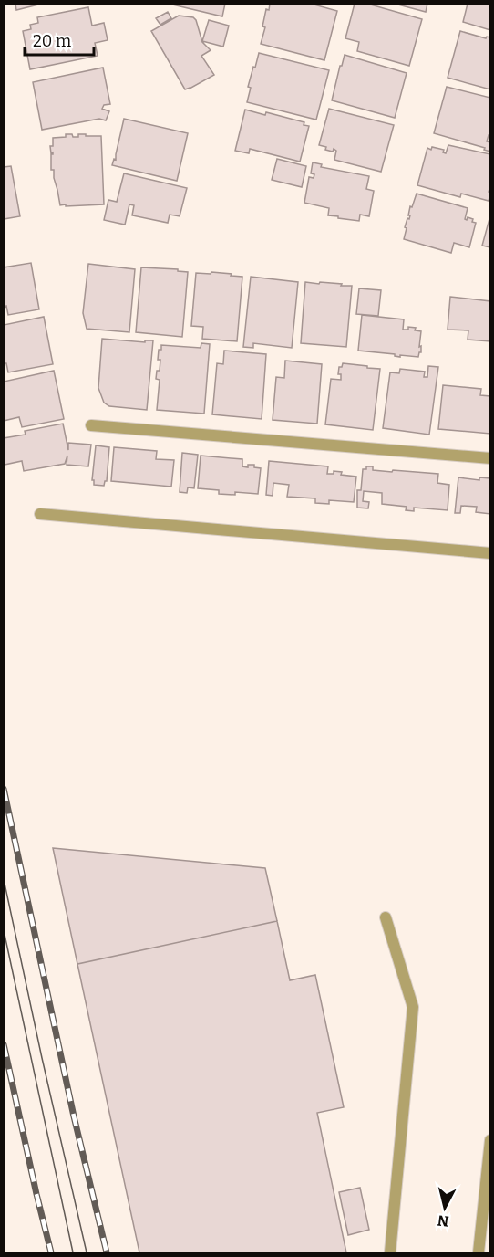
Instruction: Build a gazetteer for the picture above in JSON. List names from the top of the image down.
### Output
{
  "scale_bar": "20 m",
  "north": "bottom"
}
